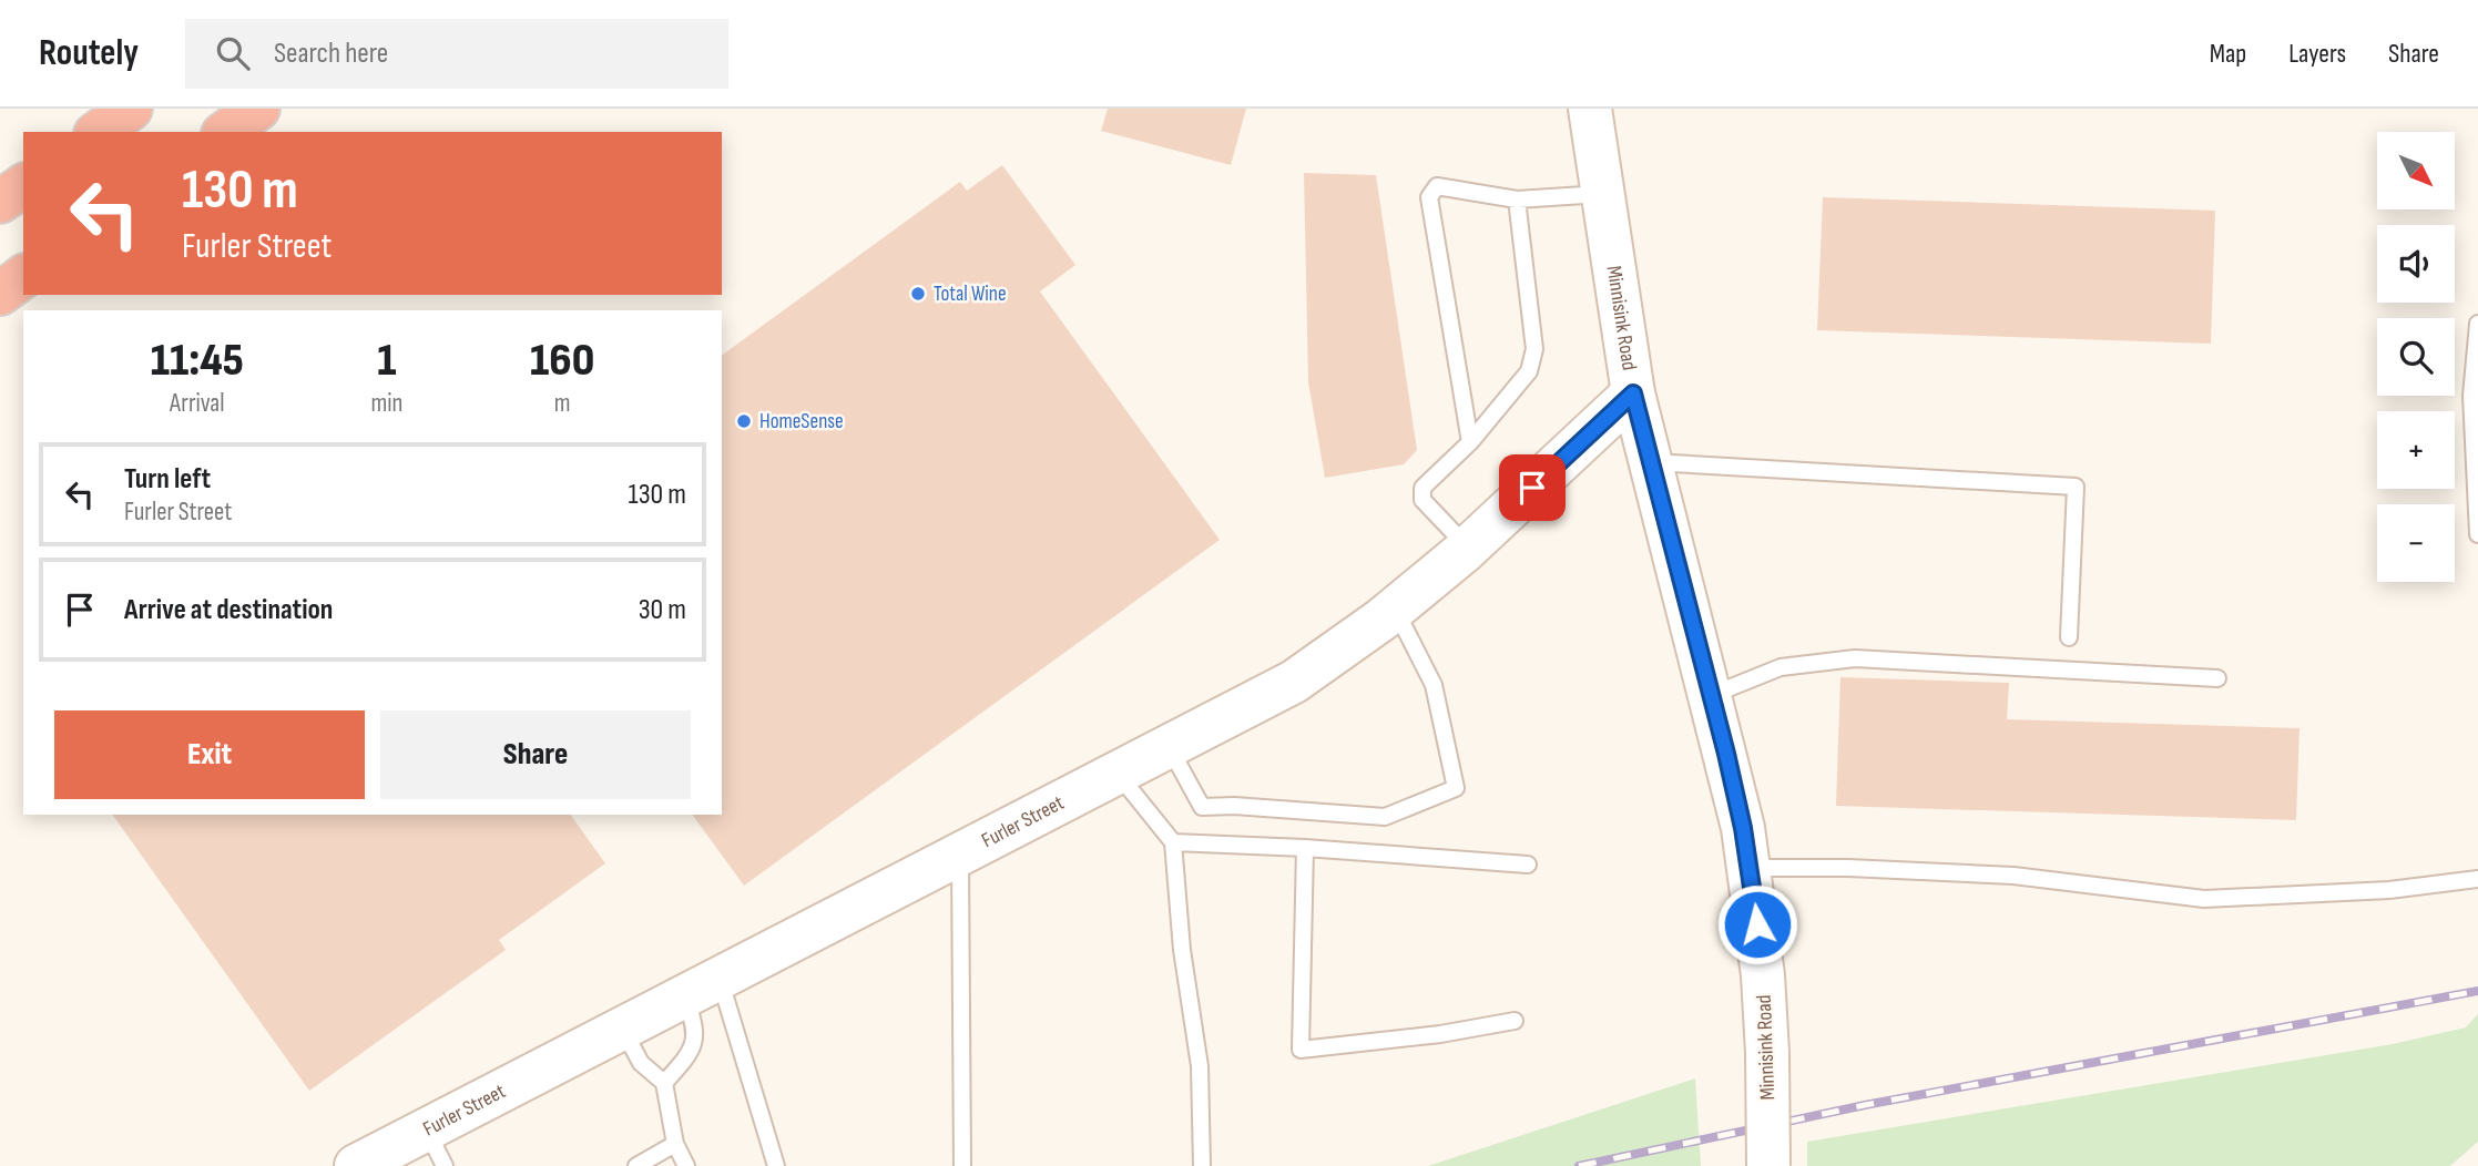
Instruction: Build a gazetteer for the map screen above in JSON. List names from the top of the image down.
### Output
{
  "streets": {
    "street": ["Minnisink Road", "Furler Street"]
  },
  "crossings": [
    ["Minnisink Road", "Furler Street"]
  ],
  "places": ["Total Wine", "HomeSense"],
  "north": "bottom right",
  "page": {
    "header": "Routely",
    "search": "Search here",
    "nav": ["Map", "Layers", "Share"],
    "map_buttons": ["+", "−"],
    "turn": ["130 m", "Furler Street"],
    "eta": [
      "11:45",
      "Arrival",
      "1",
      "min",
      "160",
      "m"
    ],
    "list": [
      {
        "name": "Turn left",
        "note": "Furler Street",
        "value": "130 m"
      },
      {
        "name": "Arrive at destination",
        "value": "30 m"
      }
    ],
    "buttons": ["Exit", "Share"]
  }
}
